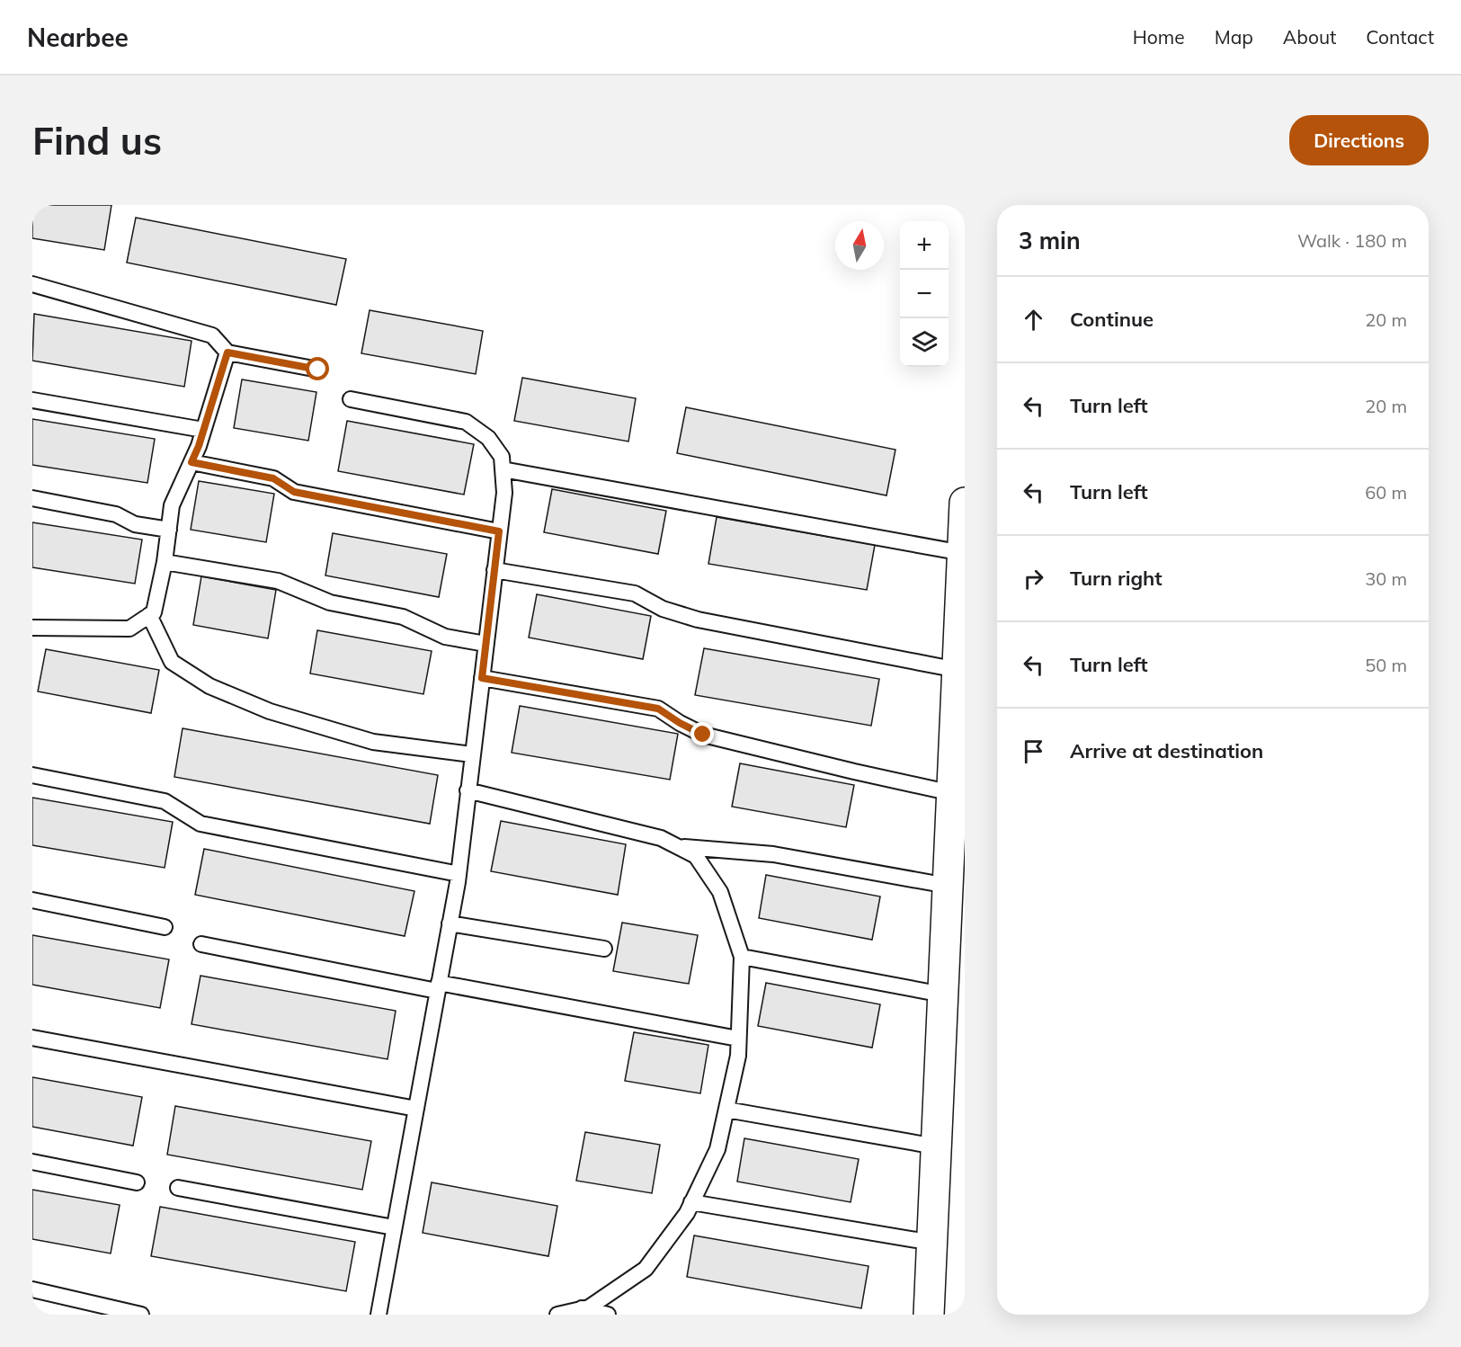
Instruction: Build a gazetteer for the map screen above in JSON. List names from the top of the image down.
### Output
{
  "north": "top",
  "page": {
    "header": "Nearbee",
    "nav": [
      "Home",
      "Map",
      "About",
      "Contact"
    ],
    "buttons": "Directions",
    "title": "Find us",
    "heading": ["3 min", "Walk · 180 m"],
    "map_buttons": ["+", "−"],
    "list": [
      ["Continue", "20 m"],
      ["Turn left", "20 m"],
      ["Turn left", "60 m"],
      ["Turn right", "30 m"],
      ["Turn left", "50 m"],
      "Arrive at destination"
    ]
  }
}
